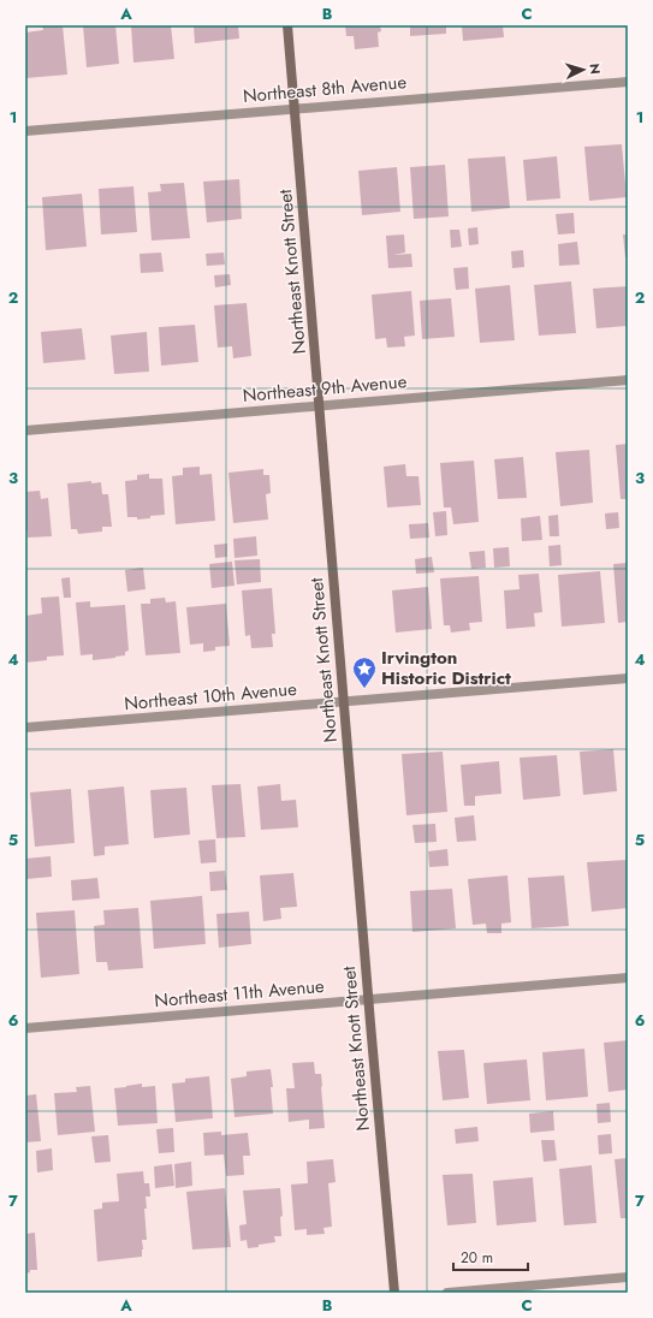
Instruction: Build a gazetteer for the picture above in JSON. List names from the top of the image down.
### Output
{
  "streets": {
    "street": [
      "Northeast 8th Avenue",
      "Northeast Knott Street",
      "Northeast 9th Avenue",
      "Northeast 10th Avenue",
      "Northeast 11th Avenue"
    ]
  },
  "crossings": [
    ["Northeast 8th Avenue", "Northeast Knott Street"],
    ["Northeast Knott Street", "Northeast 9th Avenue"],
    ["Northeast Knott Street", "Northeast 10th Avenue"],
    ["Northeast Knott Street", "Northeast 11th Avenue"]
  ],
  "places": {
    "place": ["Irvington Historic District"]
  },
  "scale_bar": "20 m",
  "north": "right",
  "grid": {
    "columns": ["A", "B", "C"],
    "rows": [
      "1",
      "2",
      "3",
      "4",
      "5",
      "6",
      "7"
    ]
  }
}
